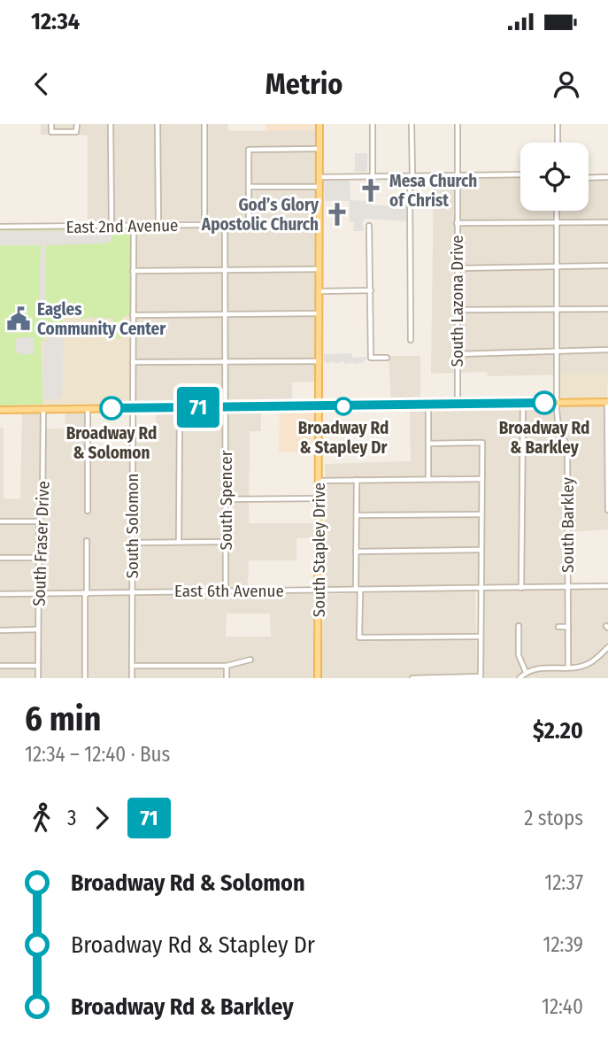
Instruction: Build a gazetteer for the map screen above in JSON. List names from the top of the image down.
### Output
{
  "streets": {
    "main road": ["South Stapley Drive"],
    "street": [
      "East 2nd Avenue",
      "South Lazona Drive",
      "South Spencer",
      "South Barkley",
      "South Solomon",
      "South Fraser Drive",
      "East 6th Avenue"
    ]
  },
  "crossings": [
    ["East 2nd Avenue", "South Spencer"],
    ["East 2nd Avenue", "South Solomon"],
    ["East 2nd Avenue", "South Stapley Drive"],
    ["South Spencer", "East 6th Avenue"],
    ["South Barkley", "East 6th Avenue"],
    ["South Solomon", "East 6th Avenue"],
    ["South Fraser Drive", "East 6th Avenue"],
    ["South Stapley Drive", "East 6th Avenue"]
  ],
  "places": {
    "church": ["Mesa Church of Christ", "God’s Glory Apostolic Church"],
    "public building": ["Eagles Community Center"],
    "other": ["Broadway Rd & Barkley", "Broadway Rd & Stapley Dr", "Broadway Rd & Solomon"]
  },
  "lines": ["bus line 71"],
  "page": {
    "status": "12:34",
    "header": "Metrio",
    "on_map": "71",
    "heading": ["6 min", "12:34 – 12:40 · Bus", "$2.20"],
    "legs": ["3", "71", "2 stops"],
    "list": [
      {
        "name": "Broadway Rd & Solomon",
        "value": "12:37"
      },
      {
        "name": "Broadway Rd & Stapley Dr",
        "value": "12:39"
      },
      {
        "name": "Broadway Rd & Barkley",
        "value": "12:40"
      }
    ]
  }
}
